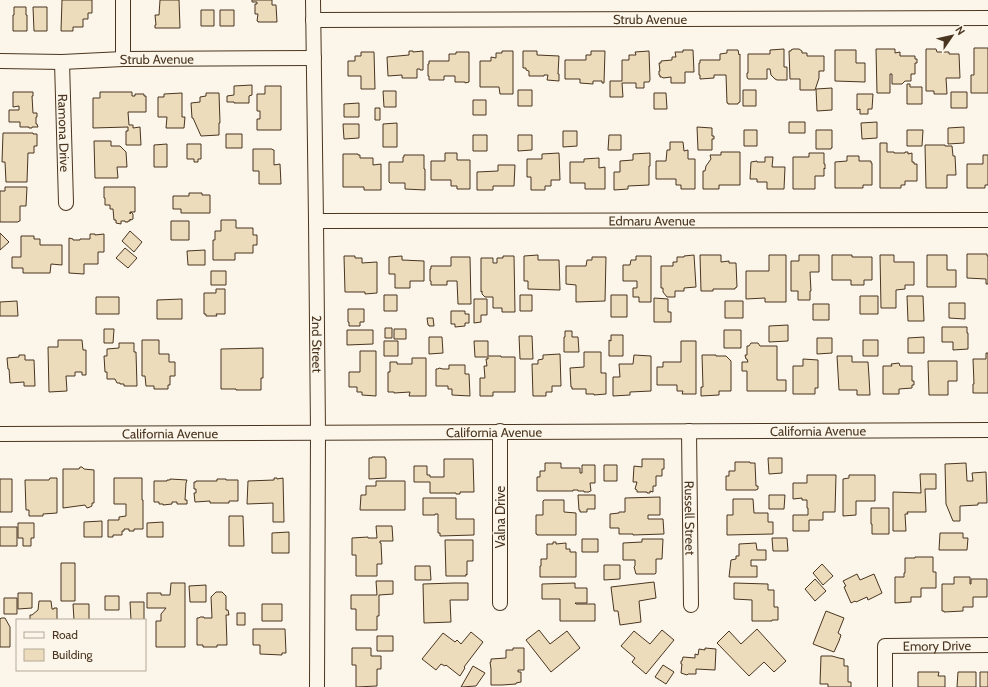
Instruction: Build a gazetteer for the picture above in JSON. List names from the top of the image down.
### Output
{
  "streets": {
    "street": [
      "Strub Avenue",
      "Ramona Drive",
      "Edmaru Avenue",
      "2nd Street",
      "California Avenue",
      "Valna Drive",
      "Russell Street",
      "Emory Drive"
    ]
  },
  "crossings": [
    ["Strub Avenue", "Ramona Drive"],
    ["Strub Avenue", "2nd Street"],
    ["Edmaru Avenue", "2nd Street"],
    ["2nd Street", "California Avenue"],
    ["California Avenue", "Valna Drive"],
    ["California Avenue", "Russell Street"]
  ],
  "legend": ["Road", "Building"],
  "north": "top right"
}
